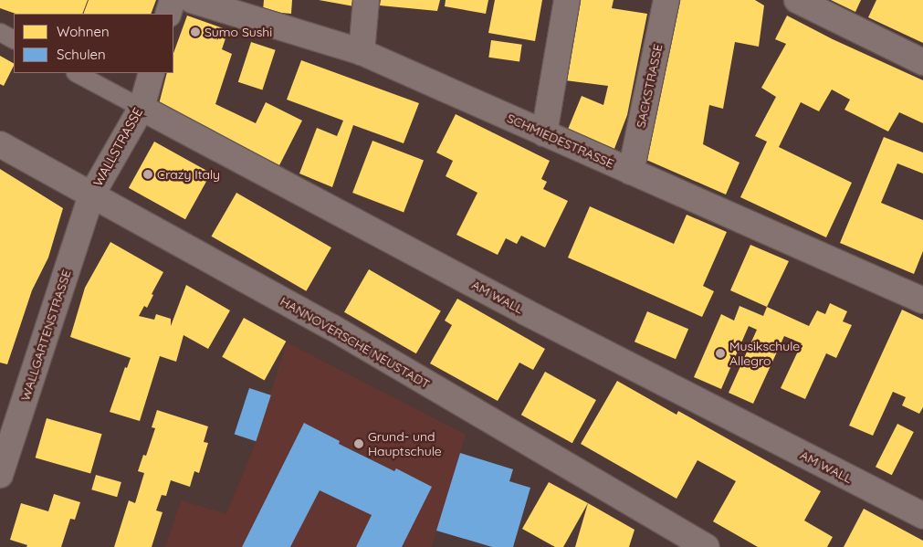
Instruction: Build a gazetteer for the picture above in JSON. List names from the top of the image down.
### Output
{
  "streets": {
    "street": [
      "SACKSTRASSE",
      "SCHMIEDESTRASSE",
      "WALLSTRASSE",
      "AM WALL",
      "WALLGARTENSTRASSE",
      "HANNOVERSCHE NEUSTADT"
    ]
  },
  "crossings": [
    ["SACKSTRASSE", "SCHMIEDESTRASSE"],
    ["WALLSTRASSE", "AM WALL"],
    ["WALLSTRASSE", "WALLGARTENSTRASSE"],
    ["WALLSTRASSE", "HANNOVERSCHE NEUSTADT"],
    ["WALLGARTENSTRASSE", "HANNOVERSCHE NEUSTADT"]
  ],
  "places": [
    "Sumo Sushi",
    "Crazy Italy",
    "Musikschule Allegro",
    "Grund- und Hauptschule"
  ],
  "legend": ["Wohnen", "Schulen"]
}
